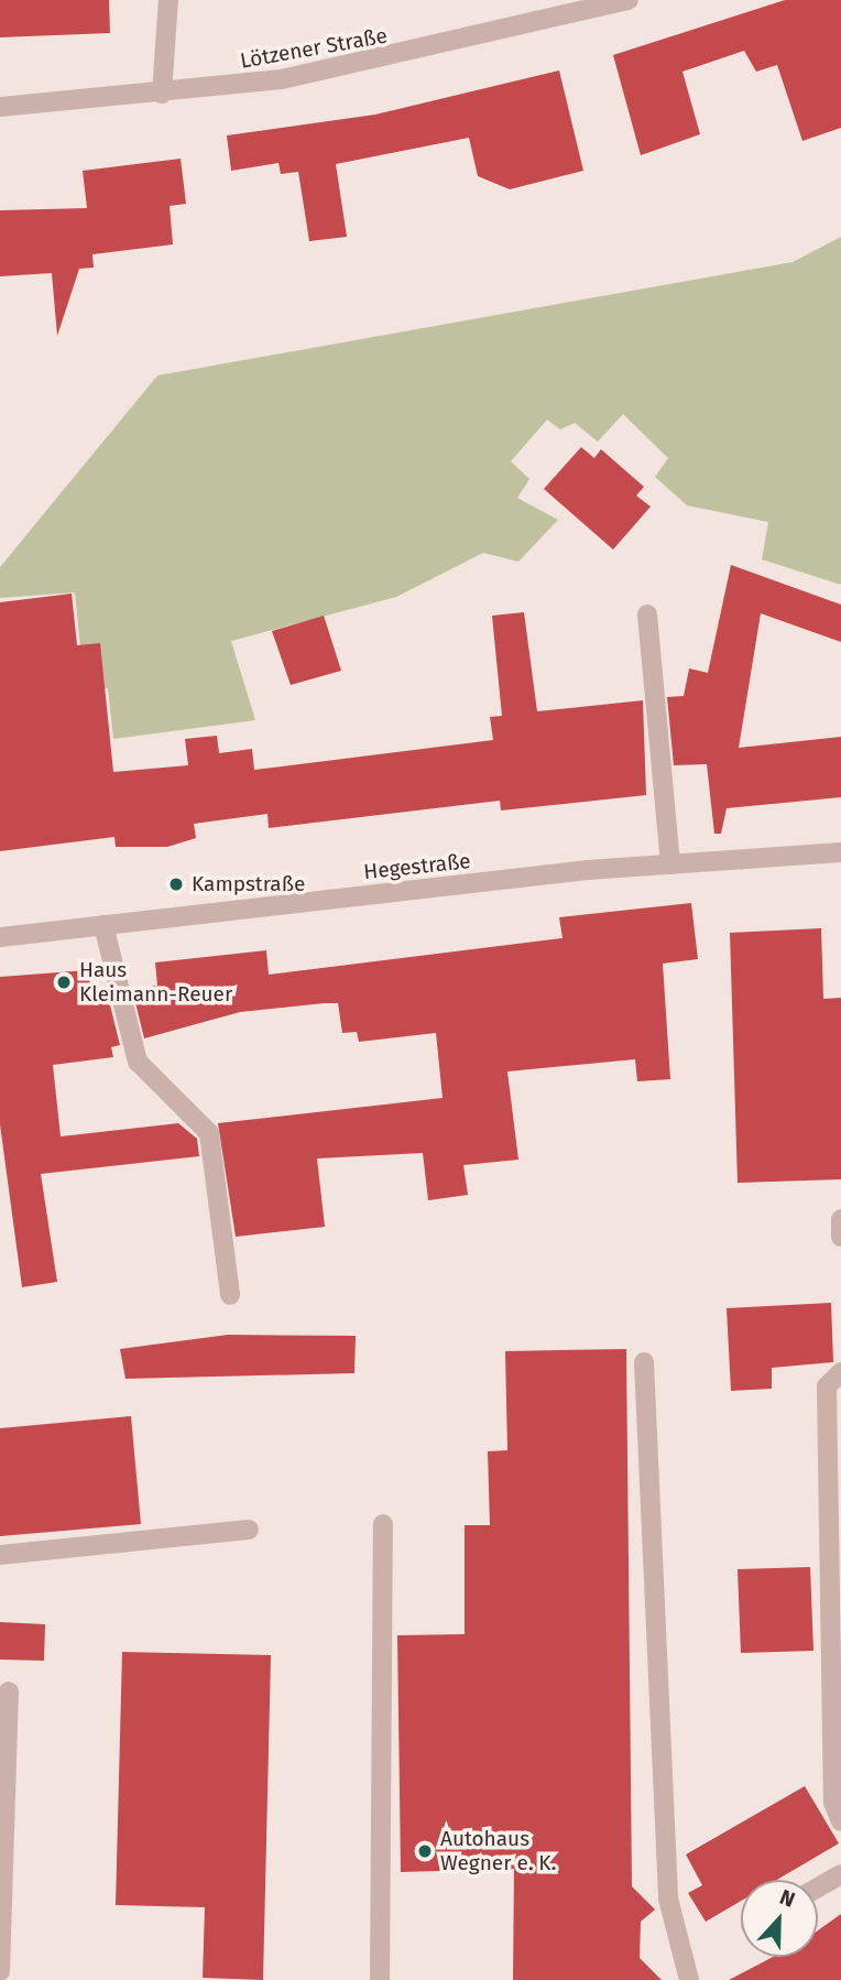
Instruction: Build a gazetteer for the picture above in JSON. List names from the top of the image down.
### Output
{
  "streets": {
    "street": ["Lötzener Straße", "Hegestraße"]
  },
  "places": ["Kampstraße", "Haus Kleimann-Reuer", "Autohaus Wegner e. K."],
  "north": "top"
}
